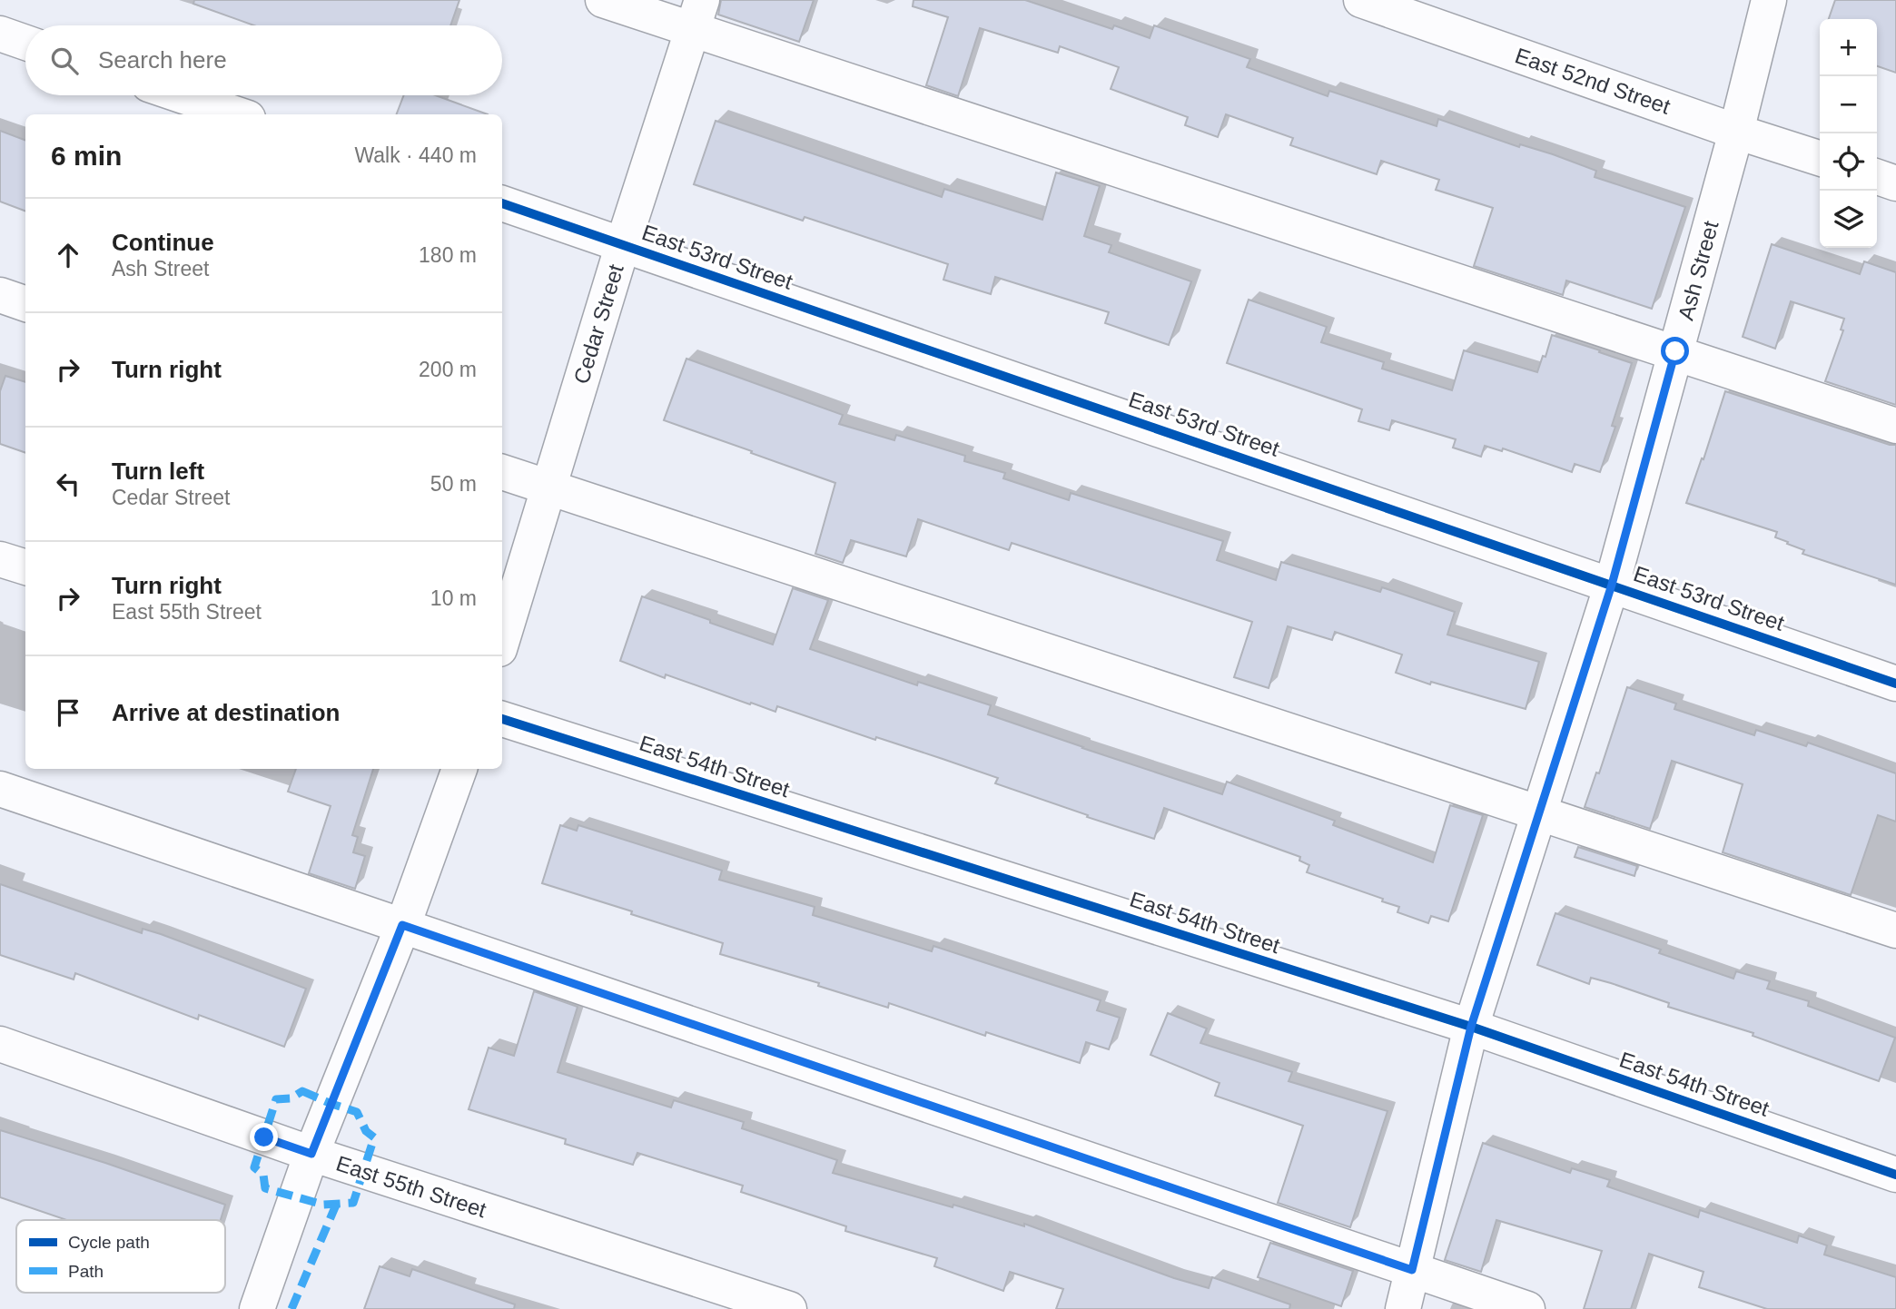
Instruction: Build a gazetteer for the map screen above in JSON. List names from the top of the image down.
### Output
{
  "streets": {
    "street": [
      "East 52nd Street",
      "East 53rd Street",
      "Ash Street",
      "Cedar Street",
      "East 54th Street",
      "East 55th Street"
    ]
  },
  "crossings": [
    ["East 52nd Street", "Ash Street"],
    ["East 53rd Street", "Ash Street"],
    ["East 53rd Street", "Cedar Street"],
    ["Ash Street", "East 54th Street"]
  ],
  "legend": ["Cycle path", "Path"],
  "page": {
    "map_buttons": ["+", "−"],
    "search": "Search here",
    "heading": ["6 min", "Walk · 440 m"],
    "list": [
      ["Continue", "Ash Street", "180 m"],
      ["Turn right", "200 m"],
      ["Turn left", "Cedar Street", "50 m"],
      ["Turn right", "East 55th Street", "10 m"],
      "Arrive at destination"
    ]
  }
}
